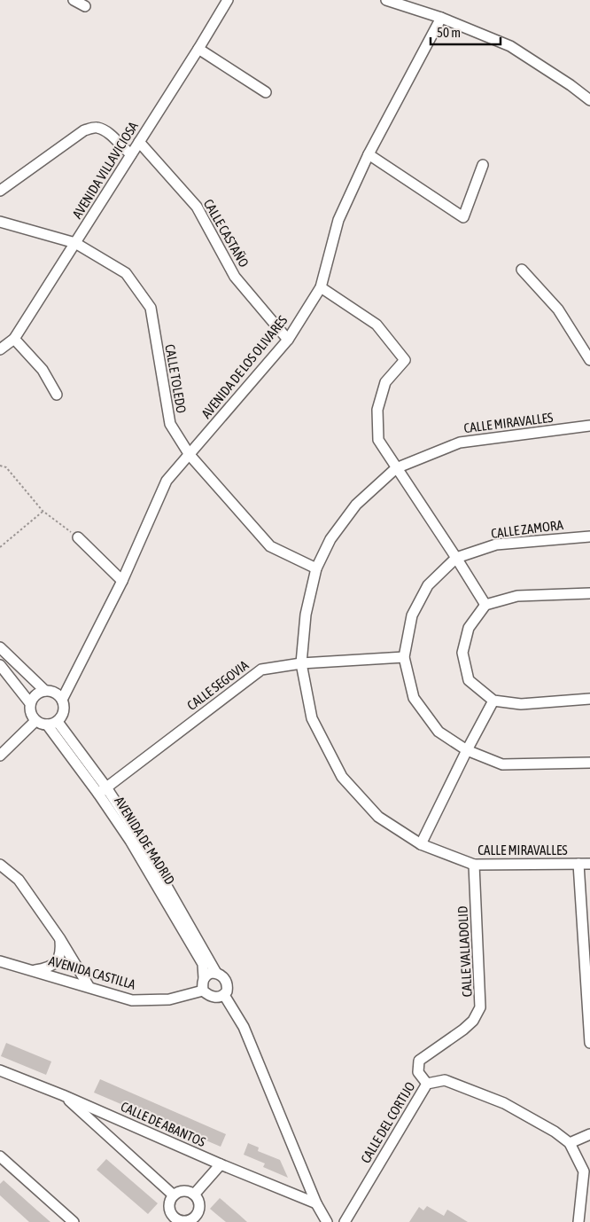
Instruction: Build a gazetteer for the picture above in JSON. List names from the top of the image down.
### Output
{
  "streets": {
    "street": [
      "AVENIDA VILLAVICIOSA",
      "CALLE CASTAÑO",
      "AVENIDA DE LOS OLIVARES",
      "CALLE TOLEDO",
      "CALLE MIRAVALLES",
      "CALLE ZAMORA",
      "CALLE SEGOVIA",
      "AVENIDA DE MADRID",
      "CALLE VALLADOLID",
      "AVENIDA CASTILLA",
      "CALLE DEL CORTIJO",
      "CALLE DE ABANTOS"
    ]
  },
  "crossings": [
    ["AVENIDA VILLAVICIOSA", "CALLE CASTAÑO"],
    ["AVENIDA VILLAVICIOSA", "CALLE TOLEDO"],
    ["CALLE CASTAÑO", "AVENIDA DE LOS OLIVARES"],
    ["AVENIDA DE LOS OLIVARES", "CALLE TOLEDO"],
    ["AVENIDA DE LOS OLIVARES", "AVENIDA DE MADRID"],
    ["CALLE TOLEDO", "CALLE MIRAVALLES"],
    ["CALLE MIRAVALLES", "CALLE SEGOVIA"],
    ["CALLE MIRAVALLES", "CALLE VALLADOLID"],
    ["CALLE ZAMORA", "CALLE SEGOVIA"],
    ["CALLE SEGOVIA", "AVENIDA DE MADRID"],
    ["AVENIDA DE MADRID", "AVENIDA CASTILLA"],
    ["CALLE VALLADOLID", "CALLE DEL CORTIJO"]
  ],
  "scale_bar": "50 m"
}
